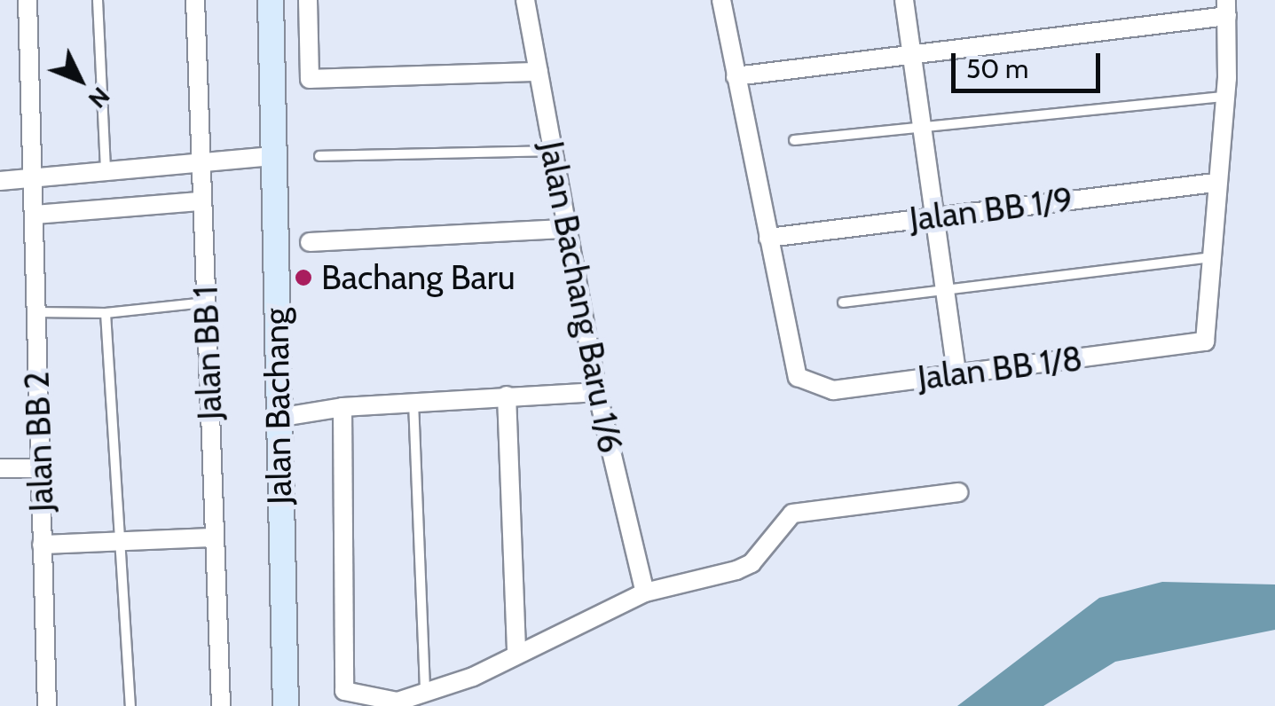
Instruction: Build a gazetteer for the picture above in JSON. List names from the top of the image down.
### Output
{
  "streets": {
    "street": [
      "Jalan BB 1/9",
      "Jalan Bachang Baru 1/6",
      "Jalan BB 1",
      "Jalan BB 1/8",
      "Jalan Bachang",
      "Jalan BB 2"
    ]
  },
  "crossings": [
    ["Jalan BB 1/9", "Jalan BB 1/8"]
  ],
  "places": ["Bachang Baru"],
  "scale_bar": "50 m",
  "north": "bottom right"
}
